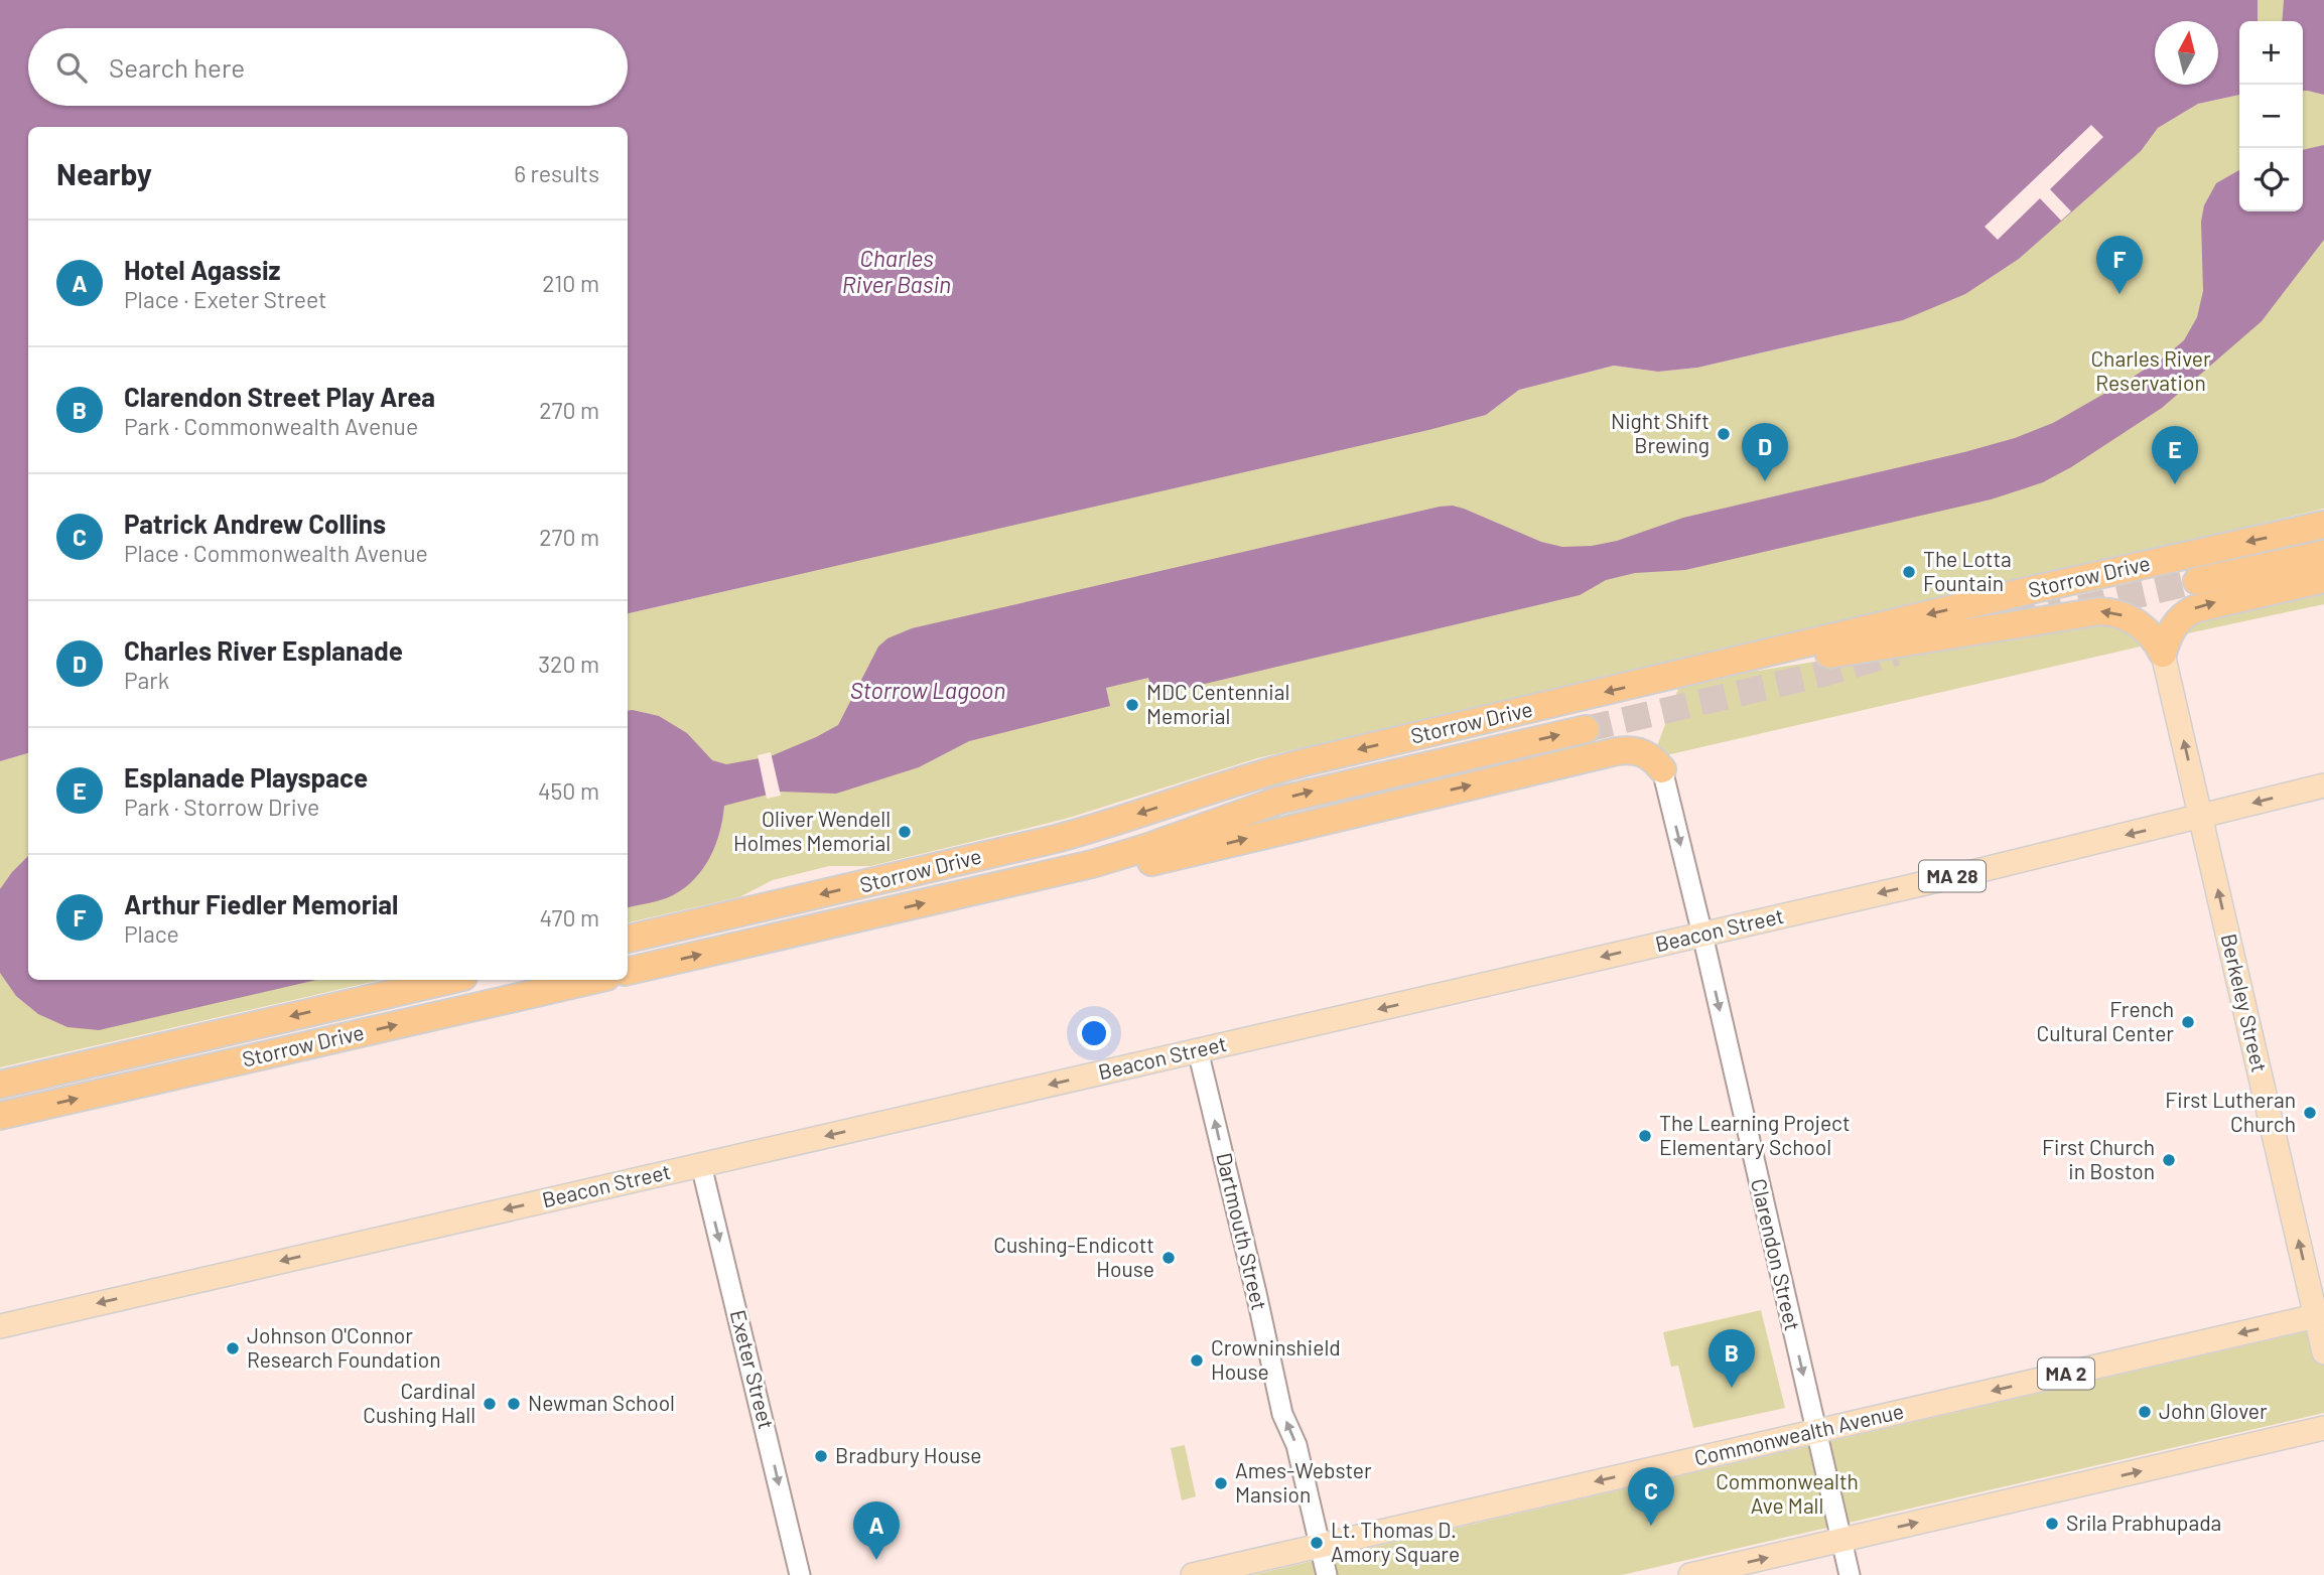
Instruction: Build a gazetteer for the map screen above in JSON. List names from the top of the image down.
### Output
{
  "streets": {
    "highway": ["Storrow Drive"],
    "main road": [
      "MA 28",
      "Beacon Street",
      "Berkeley Street",
      "Dartmouth Street",
      "Clarendon Street",
      "Exeter Street",
      "MA 2",
      "Commonwealth Avenue"
    ]
  },
  "crossings": [
    ["Beacon Street", "Berkeley Street"],
    ["Beacon Street", "Dartmouth Street"],
    ["Beacon Street", "Clarendon Street"],
    ["Beacon Street", "Exeter Street"],
    ["Berkeley Street", "Commonwealth Avenue"],
    ["Dartmouth Street", "Commonwealth Avenue"],
    ["Clarendon Street", "Commonwealth Avenue"]
  ],
  "one_way": [
    "Beacon Street",
    "Berkeley Street",
    "Dartmouth Street",
    "Clarendon Street",
    "Exeter Street"
  ],
  "water": ["Charles River Basin", "Storrow Lagoon"],
  "parks": ["Charles River Reservation", "Commonwealth Ave Mall"],
  "places": [
    "Night Shift Brewing",
    "The Lotta Fountain",
    "MDC Centennial Memorial",
    "Oliver Wendell Holmes Memorial",
    "French Cultural Center",
    "First Lutheran Church",
    "The Learning Project Elementary School",
    "First Church in Boston",
    "Cushing-Endicott House",
    "Johnson O'Connor Research Foundation",
    "Crowninshield House",
    "Cardinal Cushing Hall",
    "Newman School",
    "John Glover",
    "Bradbury House",
    "Ames-Webster Mansion",
    "Srila Prabhupada",
    "Lt. Thomas D. Amory Square"
  ],
  "north": "top",
  "page": {
    "map_buttons": ["+", "−"],
    "search": "Search here",
    "heading": ["Nearby", "6 results"],
    "list": [
      {
        "mark": "A",
        "name": "Hotel Agassiz",
        "note": "Place · Exeter Street",
        "value": "210 m"
      },
      {
        "mark": "B",
        "name": "Clarendon Street Play Area",
        "note": "Park · Commonwealth Avenue",
        "value": "270 m"
      },
      {
        "mark": "C",
        "name": "Patrick Andrew Collins",
        "note": "Place · Commonwealth Avenue",
        "value": "270 m"
      },
      {
        "mark": "D",
        "name": "Charles River Esplanade",
        "note": "Park",
        "value": "320 m"
      },
      {
        "mark": "E",
        "name": "Esplanade Playspace",
        "note": "Park · Storrow Drive",
        "value": "450 m"
      },
      {
        "mark": "F",
        "name": "Arthur Fiedler Memorial",
        "note": "Place",
        "value": "470 m"
      }
    ],
    "pins": [
      "F",
      "D",
      "E",
      "B",
      "C",
      "A"
    ]
  }
}
